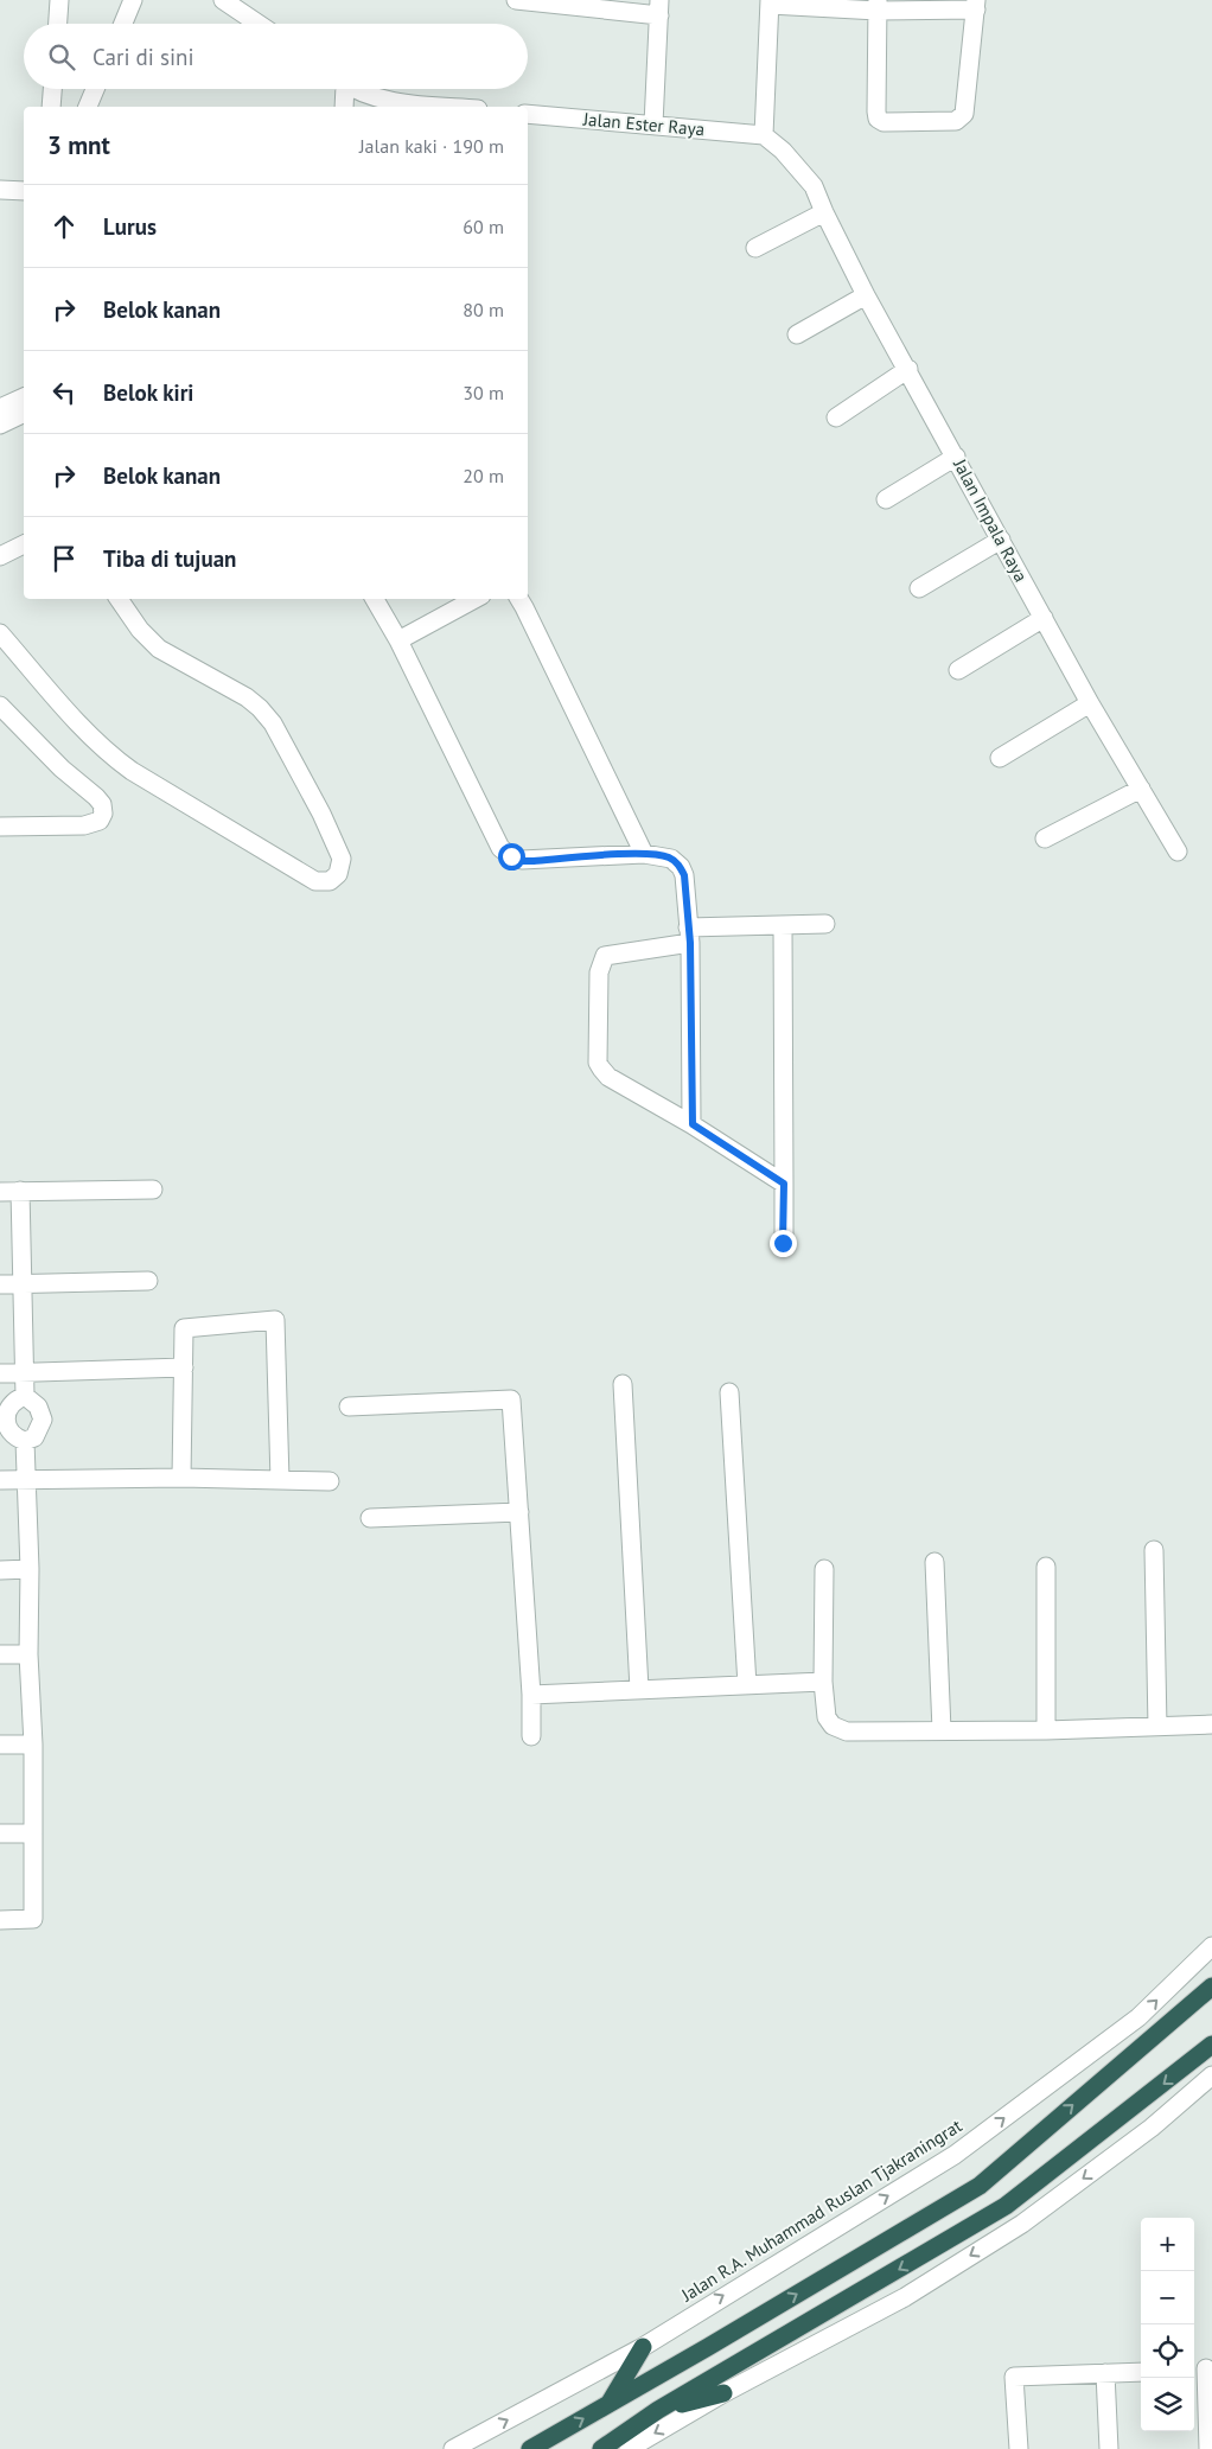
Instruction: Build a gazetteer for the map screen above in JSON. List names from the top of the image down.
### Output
{
  "streets": {
    "street": ["Jalan Ester Raya", "Jalan Impala Raya", "Jalan R.A. Muhammad Ruslan Tjakraningrat"]
  },
  "crossings": [
    ["Jalan Ester Raya", "Jalan Impala Raya"]
  ],
  "page": {
    "search": "Cari di sini",
    "heading": ["3 mnt", "Jalan kaki · 190 m"],
    "list": [
      ["Lurus", "60 m"],
      ["Belok kanan", "80 m"],
      ["Belok kiri", "30 m"],
      ["Belok kanan", "20 m"],
      "Tiba di tujuan"
    ],
    "map_buttons": ["+", "−"]
  }
}
